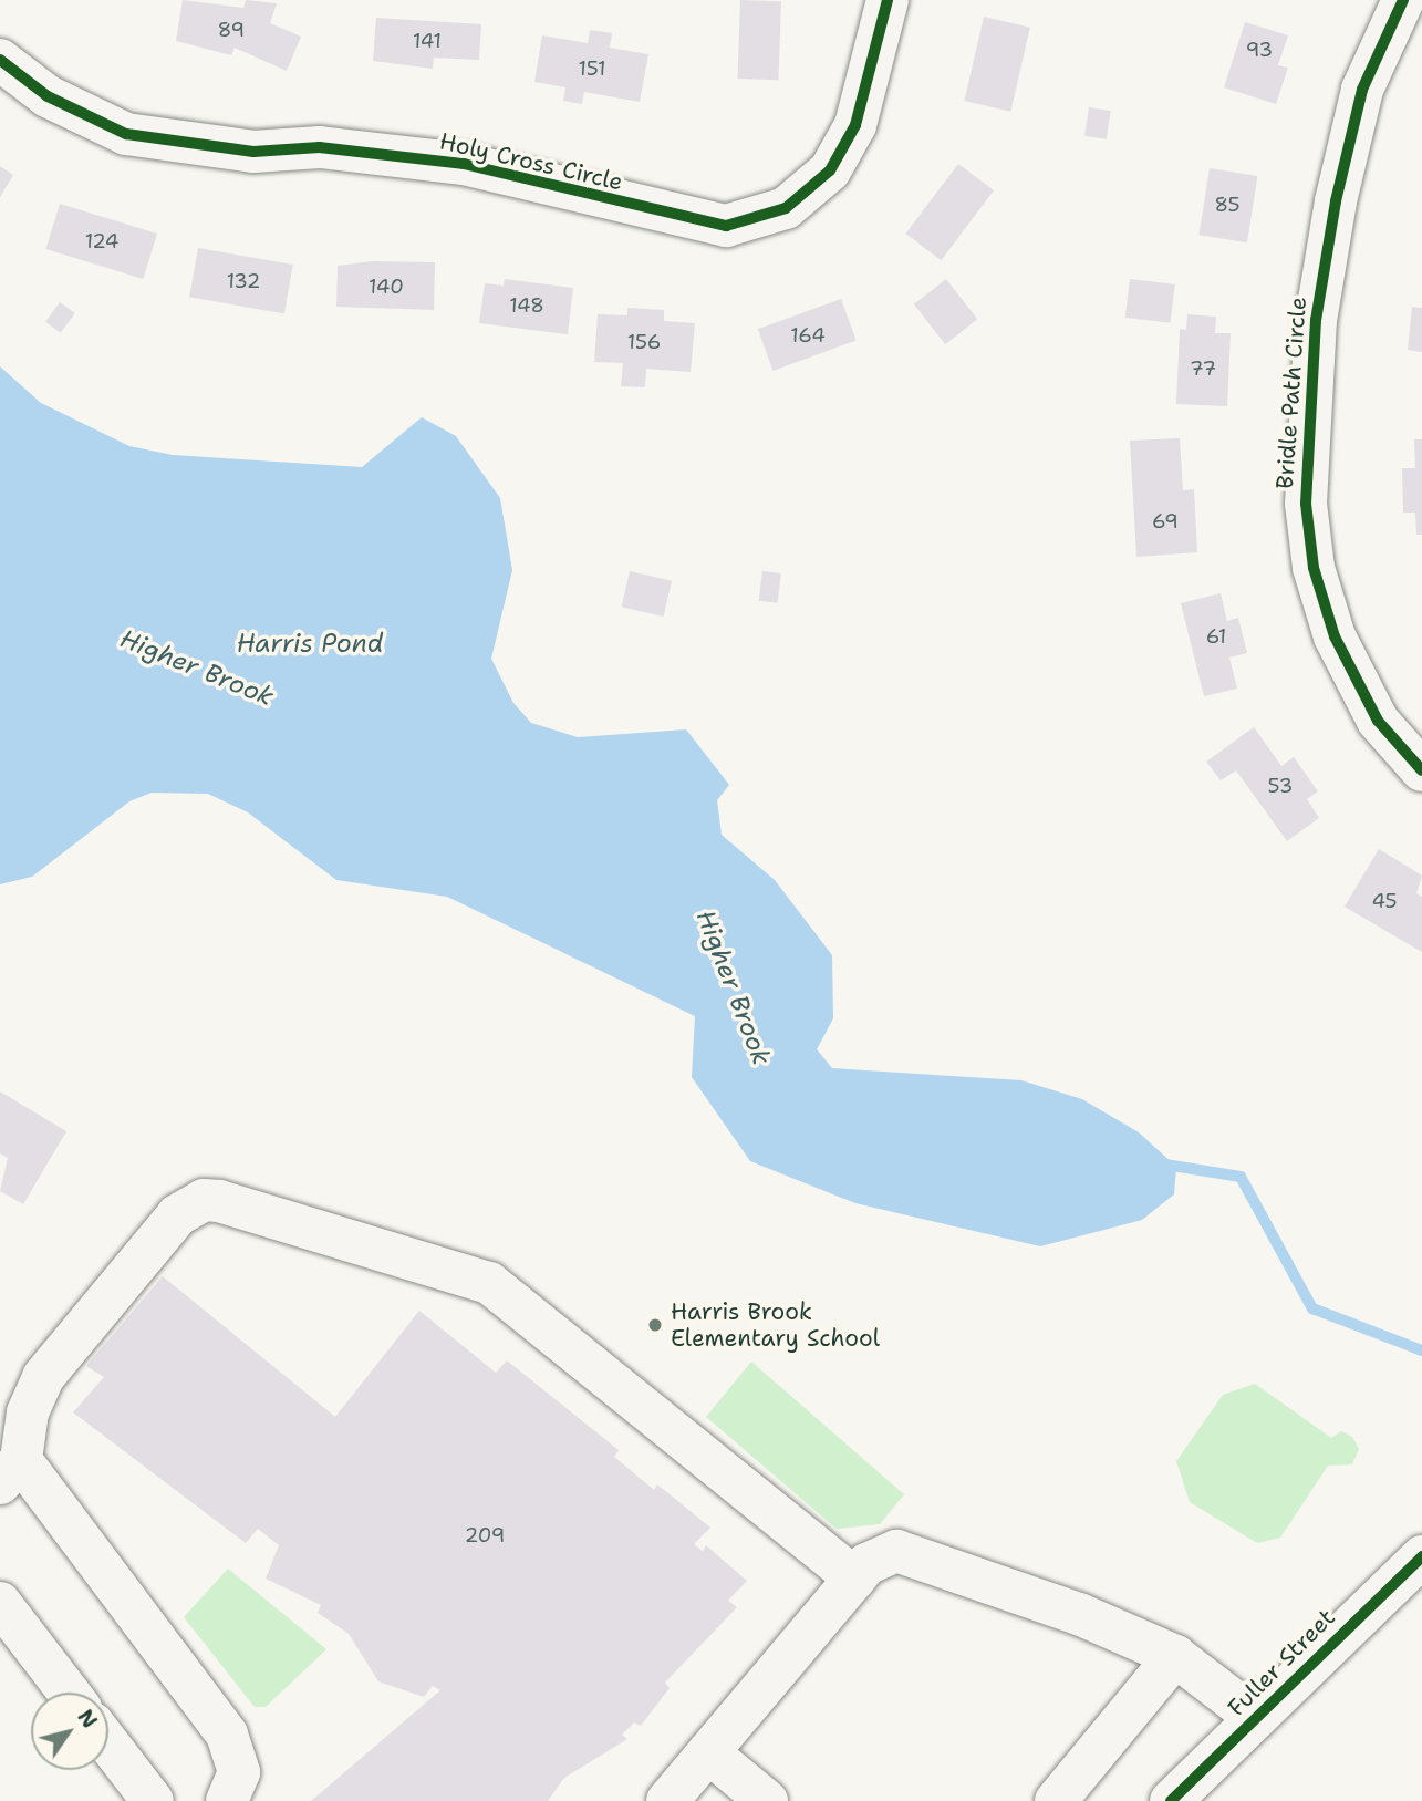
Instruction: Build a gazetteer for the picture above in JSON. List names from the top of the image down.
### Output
{
  "streets": {
    "street": ["Holy Cross Circle", "Bridle Path Circle", "Fuller Street"]
  },
  "water": ["Harris Pond", "Higher Brook"],
  "places": ["Harris Brook Elementary School"],
  "house_numbers": [
    "89",
    "141",
    "93",
    "151",
    "85",
    "124",
    "132",
    "140",
    "148",
    "164",
    "156",
    "77",
    "69",
    "61",
    "53",
    "45",
    "209"
  ],
  "north": "top right"
}
